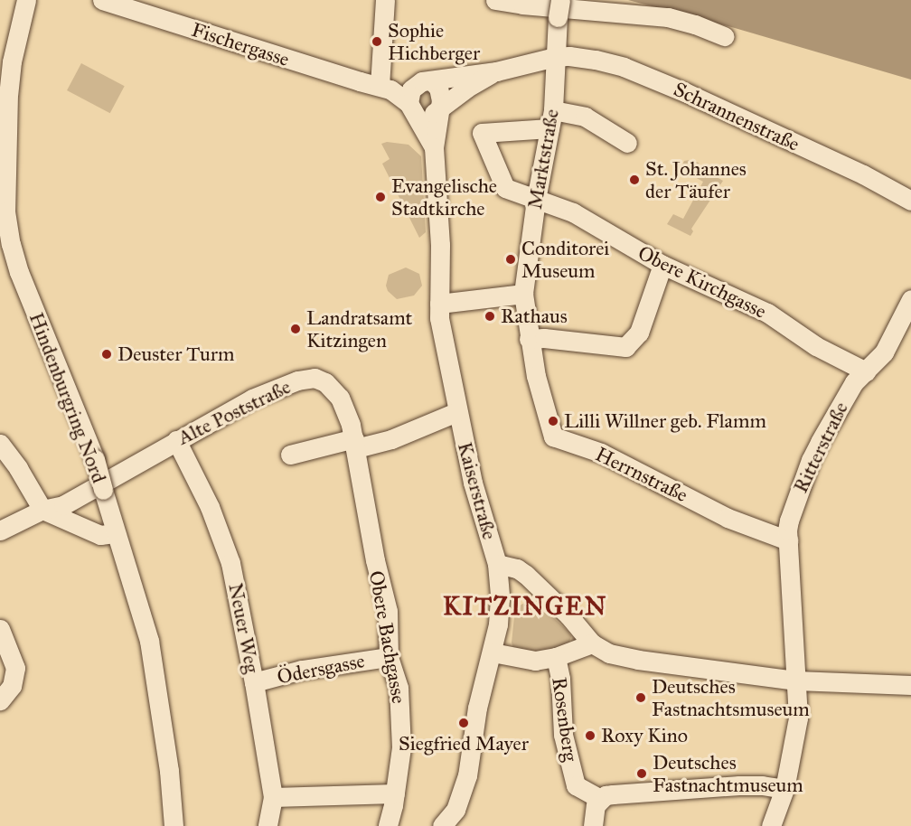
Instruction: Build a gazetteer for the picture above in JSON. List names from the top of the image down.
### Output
{
  "streets": {
    "street": [
      "Fischergasse",
      "Schrannenstraße",
      "Marktstraße",
      "Obere Kirchgasse",
      "Hindenburgring Nord",
      "Alte Poststraße",
      "Ritterstraße",
      "Herrnstraße",
      "Kaiserstraße",
      "Neuer Weg",
      "Obere Bachgasse",
      "Ödersgasse",
      "Rosenberg"
    ]
  },
  "crossings": [
    ["Schrannenstraße", "Marktstraße"],
    ["Marktstraße", "Obere Kirchgasse"],
    ["Marktstraße", "Herrnstraße"],
    ["Obere Kirchgasse", "Ritterstraße"],
    ["Alte Poststraße", "Neuer Weg"],
    ["Alte Poststraße", "Obere Bachgasse"],
    ["Ritterstraße", "Herrnstraße"],
    ["Neuer Weg", "Ödersgasse"],
    ["Obere Bachgasse", "Ödersgasse"]
  ],
  "districts": ["KITZINGEN"],
  "places": [
    "Sophie Hichberger",
    "St. Johannes der Täufer",
    "Evangelische Stadtkirche",
    "Conditorei Museum",
    "Rathaus",
    "Landratsamt Kitzingen",
    "Deuster Turm",
    "Lilli Willner geb. Flamm",
    "Deutsches Fastnachtsmuseum",
    "Siegfried Mayer",
    "Roxy Kino",
    "Deutsches Fastnachtmuseum"
  ]
}
